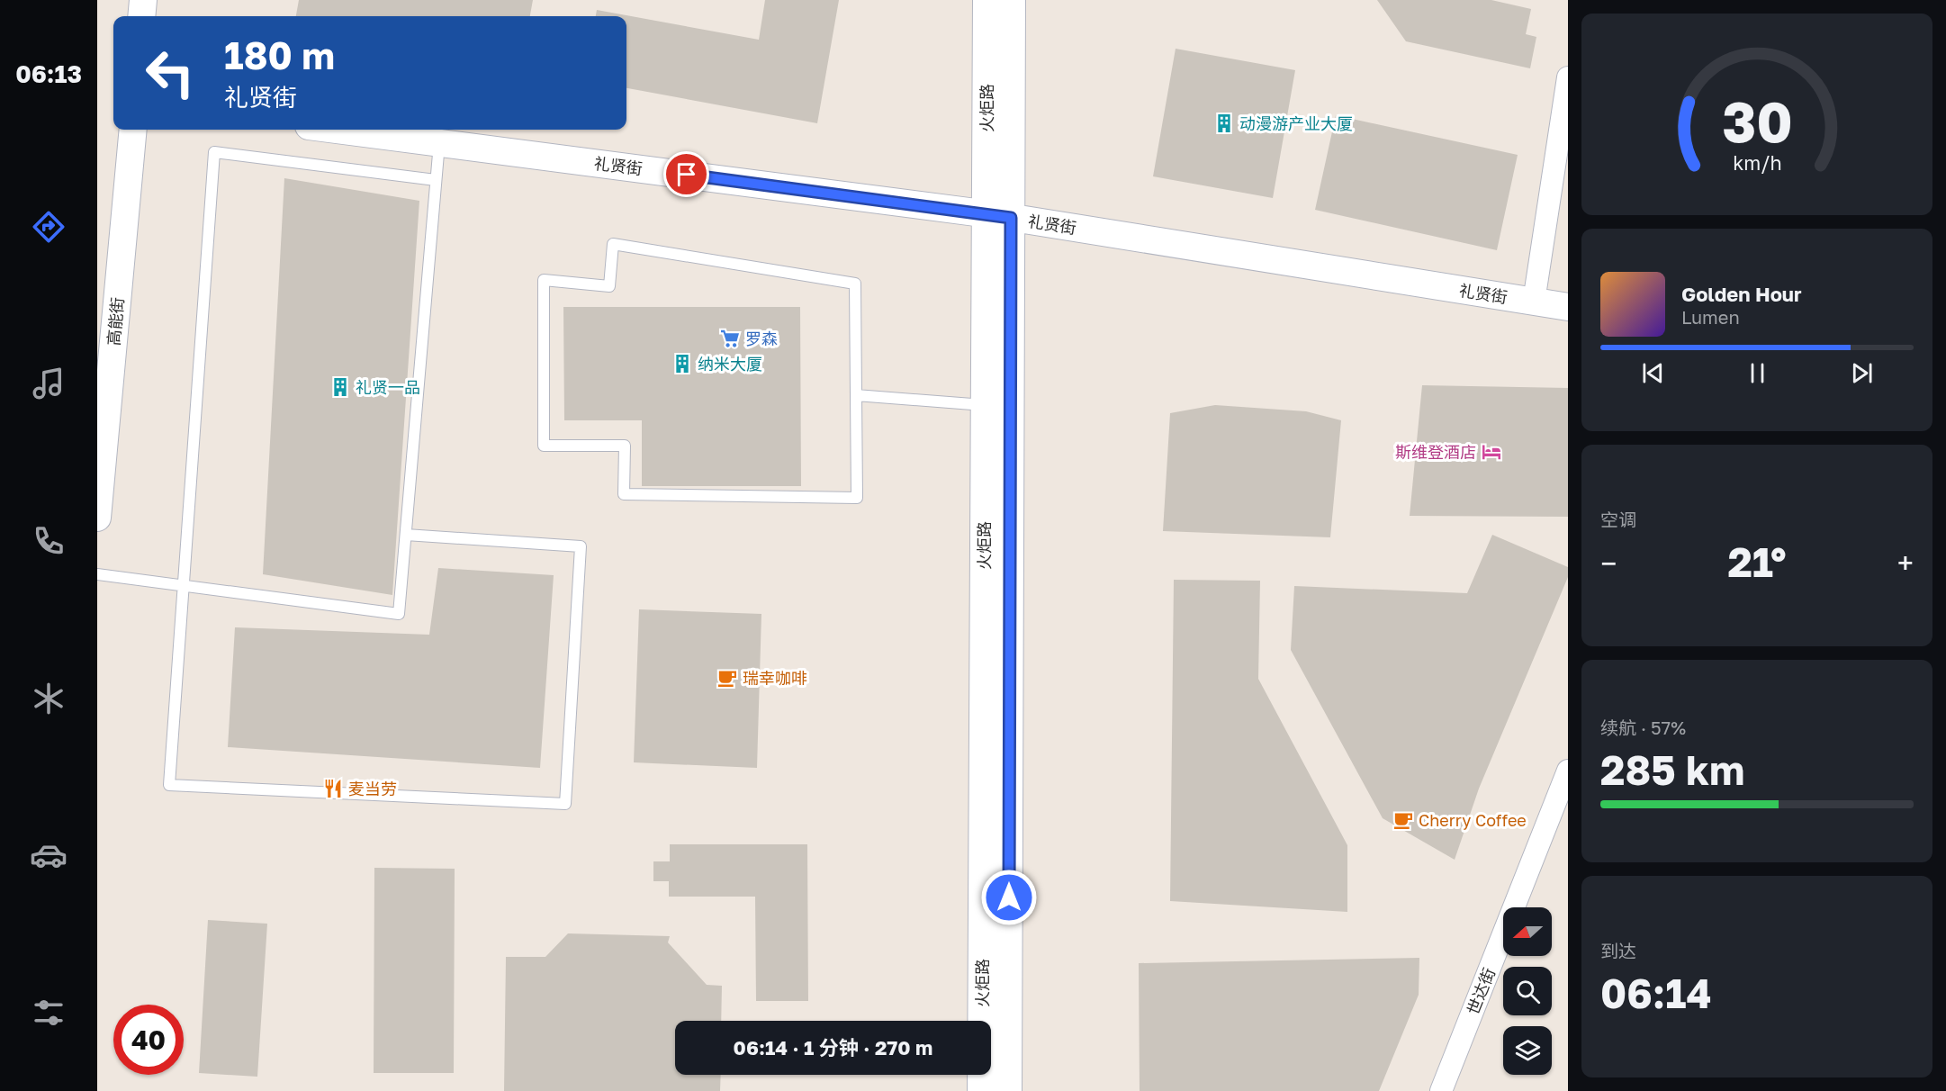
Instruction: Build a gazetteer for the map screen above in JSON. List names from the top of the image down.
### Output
{
  "streets": {
    "street": [
      "火炬路",
      "礼贤街",
      "高能街",
      "世达街"
    ]
  },
  "crossings": [
    ["火炬路", "礼贤街"]
  ],
  "places": {
    "building": ["动漫游产业大厦", "纳米大厦", "礼贤一品"],
    "supermarket": ["罗森"],
    "hotel": ["斯维登酒店"],
    "cafe": ["瑞幸咖啡", "Cherry Coffee"],
    "restaurant": ["麦当劳"]
  },
  "north": "left",
  "page": {
    "tabs": "06:13",
    "turn": ["180 m", "礼贤街"],
    "song": ["Golden Hour", "Lumen"],
    "tile": [
      "空调",
      ["续航 · 57%", "285 km"],
      ["到达", "06:14"]
    ],
    "heat": ["−", "21°", "+"],
    "limit": "40",
    "trip": "06:14 · 1 分钟 · 270 m",
    "gauge": ["30", "km/h"]
  }
}
